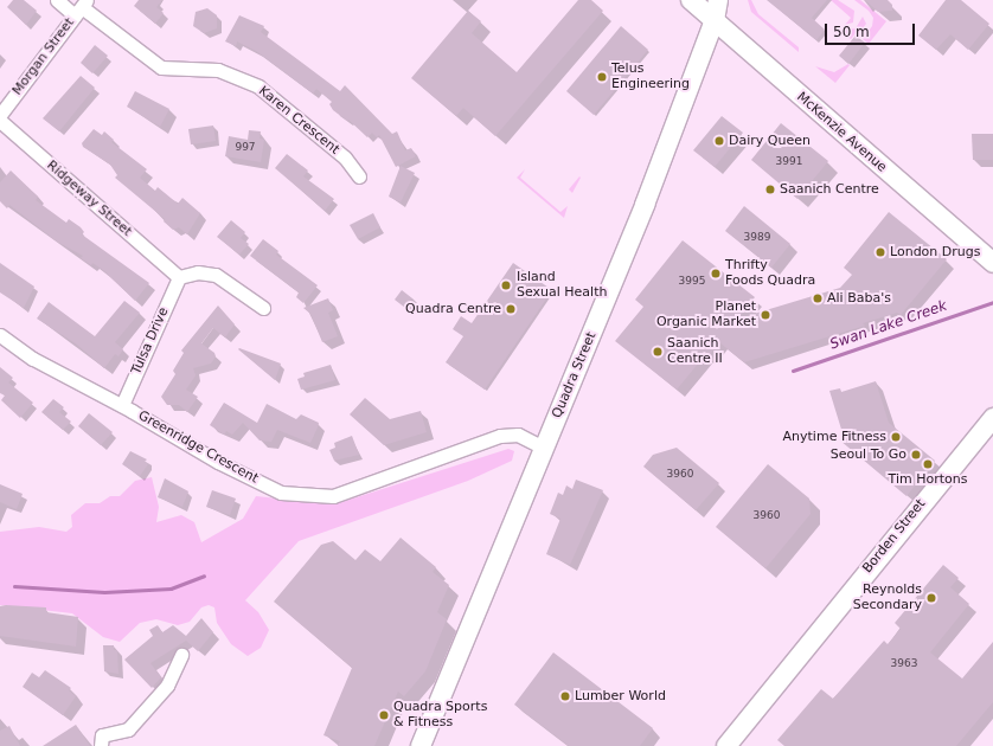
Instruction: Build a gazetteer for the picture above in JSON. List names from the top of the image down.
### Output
{
  "streets": {
    "main road": ["McKenzie Avenue", "Quadra Street", "Borden Street"],
    "street": [
      "Morgan Street",
      "Karen Crescent",
      "Ridgeway Street",
      "Tulsa Drive",
      "Greenridge Crescent"
    ]
  },
  "crossings": [
    ["Morgan Street", "Karen Crescent"],
    ["McKenzie Avenue", "Quadra Street"],
    ["Ridgeway Street", "Tulsa Drive"],
    ["Tulsa Drive", "Greenridge Crescent"],
    ["Quadra Street", "Greenridge Crescent"]
  ],
  "water": ["Swan Lake Creek"],
  "places": [
    "Telus Engineering",
    "Dairy Queen",
    "Saanich Centre",
    "London Drugs",
    "Thrifty Foods Quadra",
    "Island Sexual Health",
    "Ali Baba's",
    "Quadra Centre",
    "Planet Organic Market",
    "Saanich Centre II",
    "Anytime Fitness",
    "Seoul To Go",
    "Tim Hortons",
    "Reynolds Secondary",
    "Lumber World",
    "Quadra Sports & Fitness"
  ],
  "house_numbers": [
    "997",
    "3991",
    "3989",
    "3995",
    "3960",
    "3960",
    "3963"
  ],
  "scale_bar": "50 m"
}
